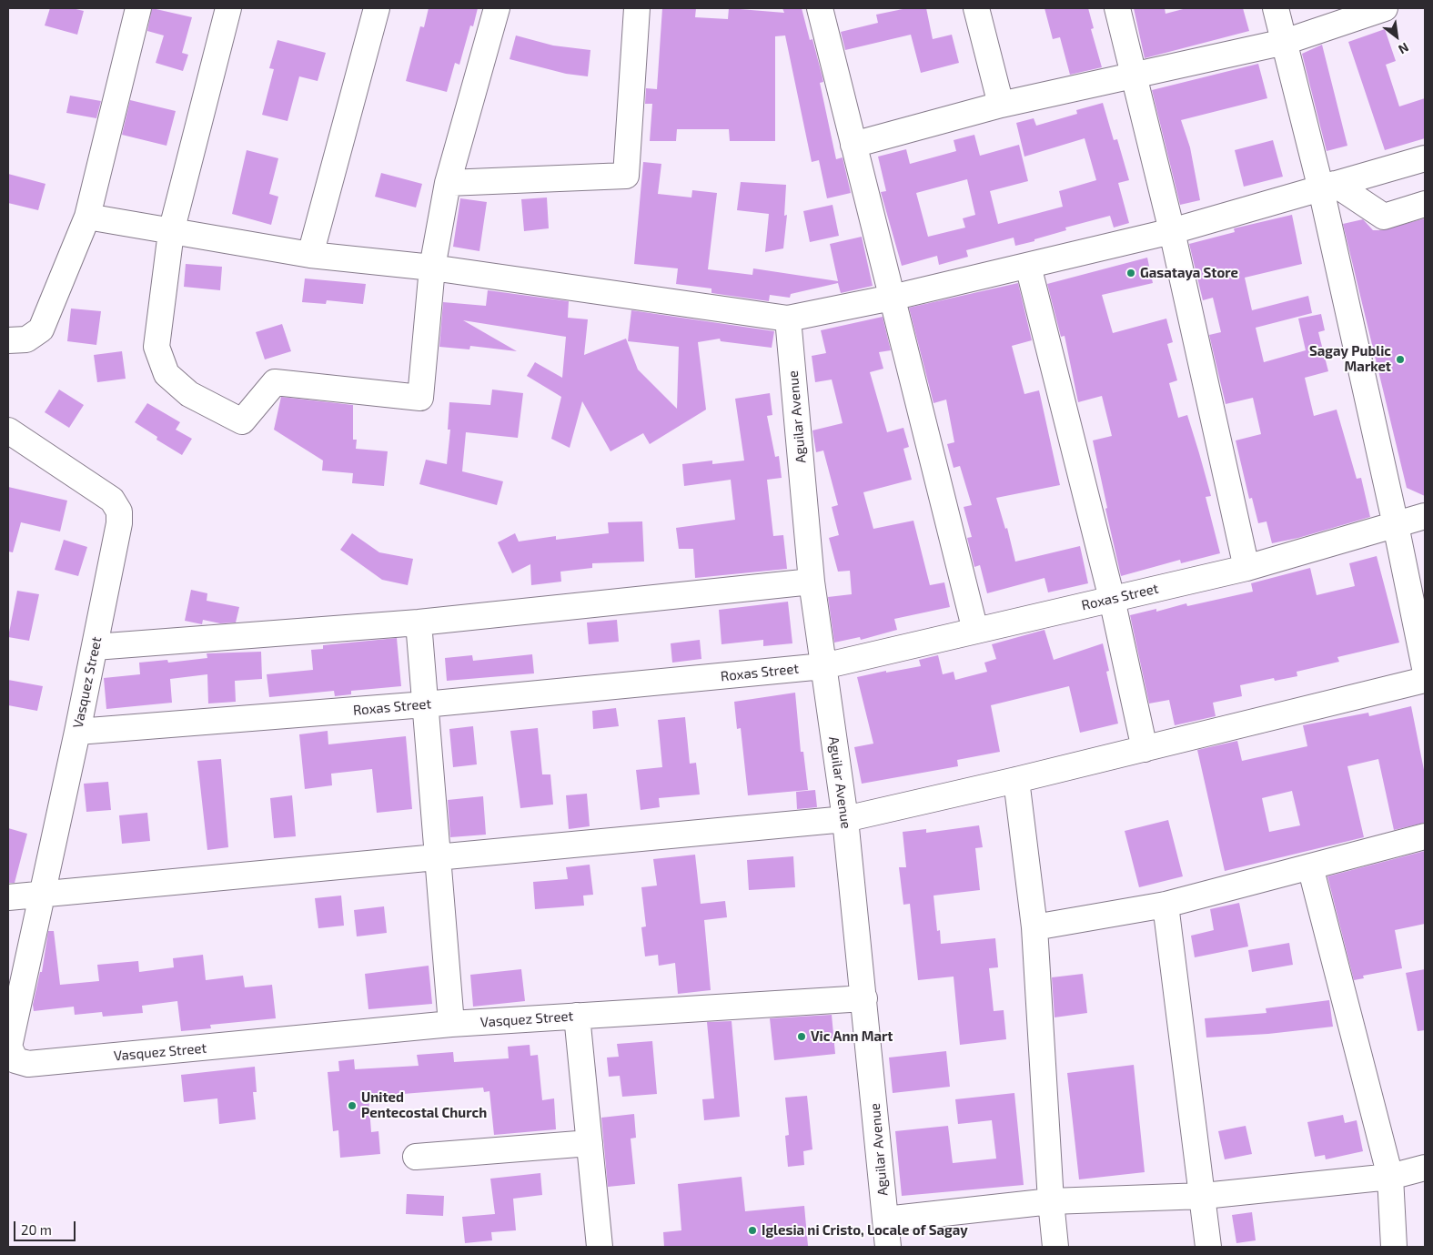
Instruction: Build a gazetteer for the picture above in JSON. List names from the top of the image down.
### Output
{
  "streets": {
    "street": ["Aguilar Avenue", "Roxas Street", "Vasquez Street"]
  },
  "crossings": [
    ["Aguilar Avenue", "Roxas Street"],
    ["Aguilar Avenue", "Vasquez Street"],
    ["Roxas Street", "Vasquez Street"]
  ],
  "places": [
    "Gasataya Store",
    "Sagay Public Market",
    "Vic Ann Mart",
    "United Pentecostal Church",
    "Iglesia ni Cristo, Locale of Sagay"
  ],
  "scale_bar": "20 m",
  "north": "bottom right"
}
